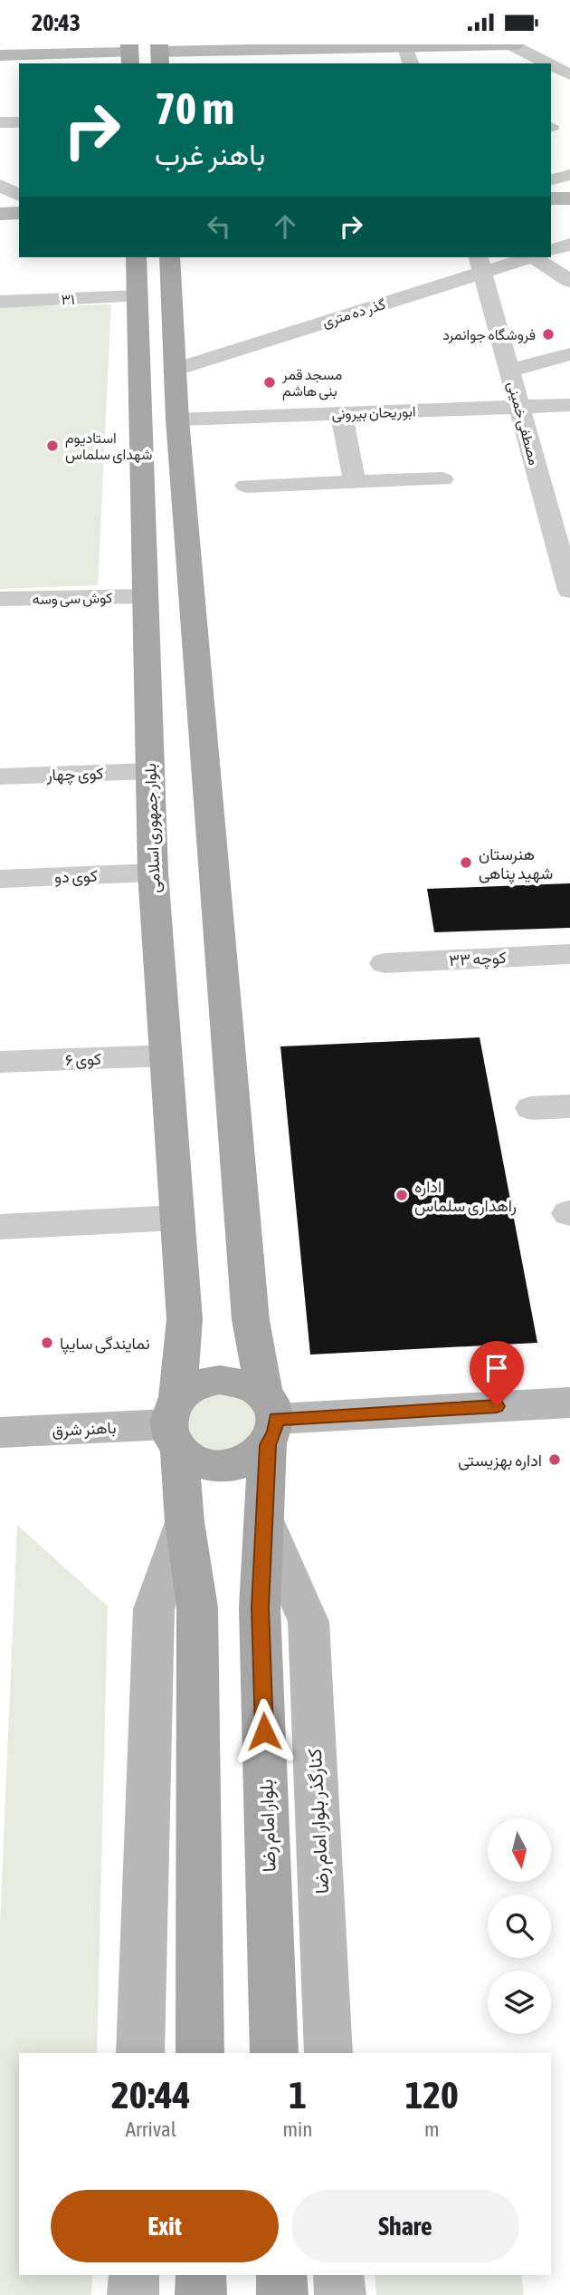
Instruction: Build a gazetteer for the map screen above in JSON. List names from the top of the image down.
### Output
{
  "streets": {
    "main road": ["بلوار جمهوری اسلامی", "بلوار امام رضا"],
    "street": [
      "۳۱",
      "گذر ده متری",
      "ابوریحان بیرونی",
      "مصطفی خمینی",
      "کوش سی وسه",
      "کوی چهار",
      "کوی دو",
      "کوچه ۳۳",
      "کوی ۶",
      "باهنر شرق",
      "کنارگذر بلوار امام رضا"
    ]
  },
  "crossings": [
    ["۳۱", "بلوار جمهوری اسلامی"],
    ["گذر ده متری", "مصطفی خمینی"],
    ["ابوریحان بیرونی", "مصطفی خمینی"],
    ["کوش سی وسه", "بلوار جمهوری اسلامی"],
    ["کوی چهار", "بلوار جمهوری اسلامی"],
    ["بلوار جمهوری اسلامی", "کوی دو"],
    ["بلوار جمهوری اسلامی", "کوی ۶"],
    ["بلوار جمهوری اسلامی", "باهنر شرق"],
    ["بلوار جمهوری اسلامی", "بلوار امام رضا"],
    ["باهنر شرق", "بلوار امام رضا"],
    ["کنارگذر بلوار امام رضا", "بلوار امام رضا"]
  ],
  "places": [
    "فروشگاه جوانمرد",
    "مسجد قمر بنی هاشم",
    "استادیوم شهدای سلماس",
    "هنرستان شهید پناهی",
    "اداره راهداری سلماس",
    "نمایندگی سایپا",
    "اداره بهزیستی"
  ],
  "north": "bottom",
  "page": {
    "status": "20:43",
    "turn": ["70 m", "باهنر غرب"],
    "eta": [
      "20:44",
      "Arrival",
      "1",
      "min",
      "120",
      "m"
    ],
    "buttons": ["Exit", "Share"]
  }
}
